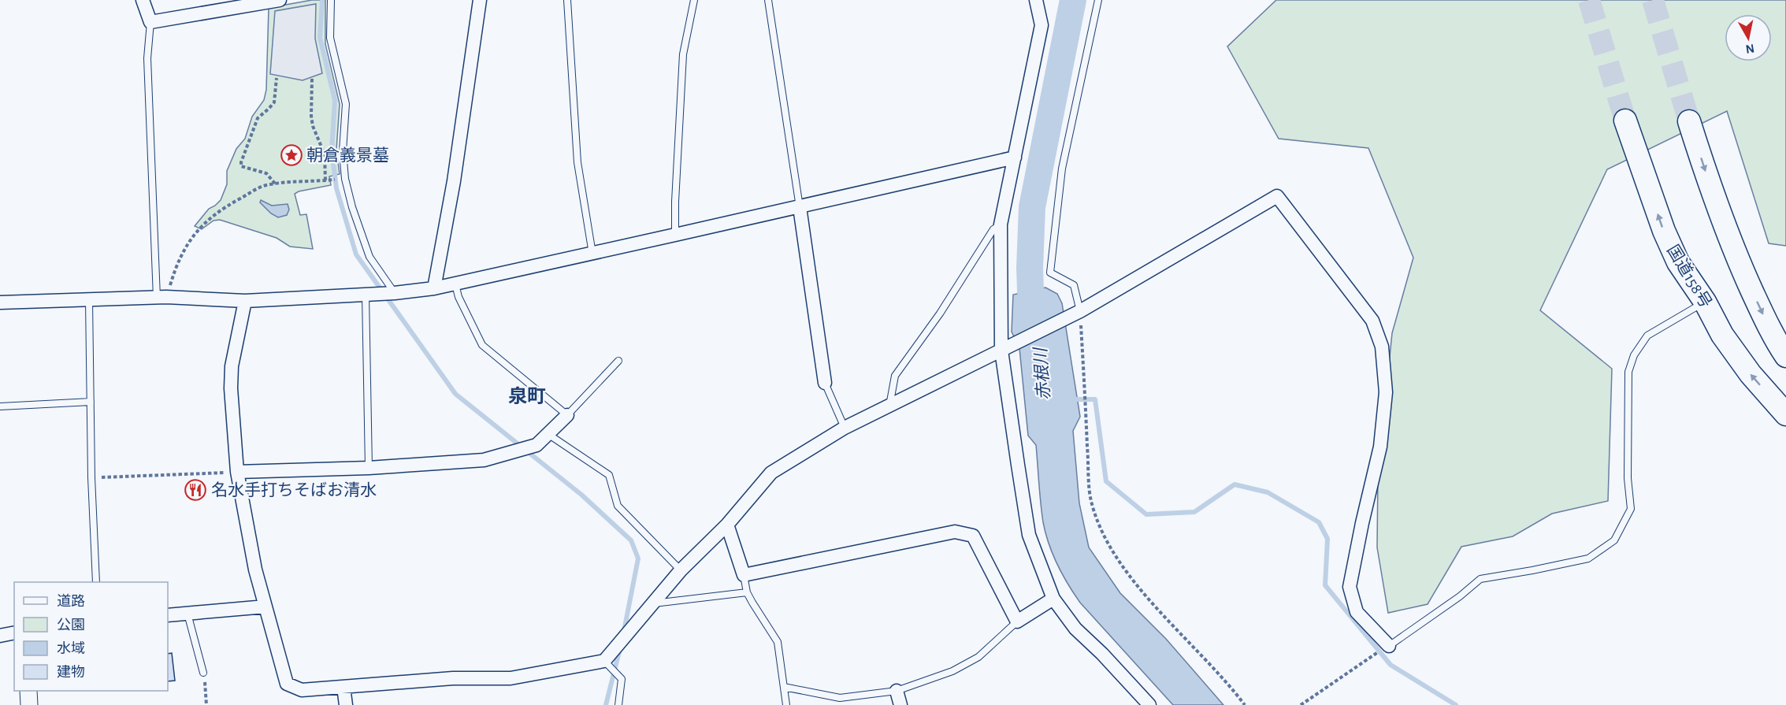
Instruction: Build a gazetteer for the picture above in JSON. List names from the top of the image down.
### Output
{
  "streets": {
    "highway": ["国道158号"]
  },
  "districts": ["泉町"],
  "water": ["赤根川"],
  "places": {
    "place": ["朝倉義景墓"],
    "restaurant": ["名水手打ちそばお清水"]
  },
  "legend": [
    "道路",
    "公園",
    "水域",
    "建物"
  ],
  "north": "bottom"
}
